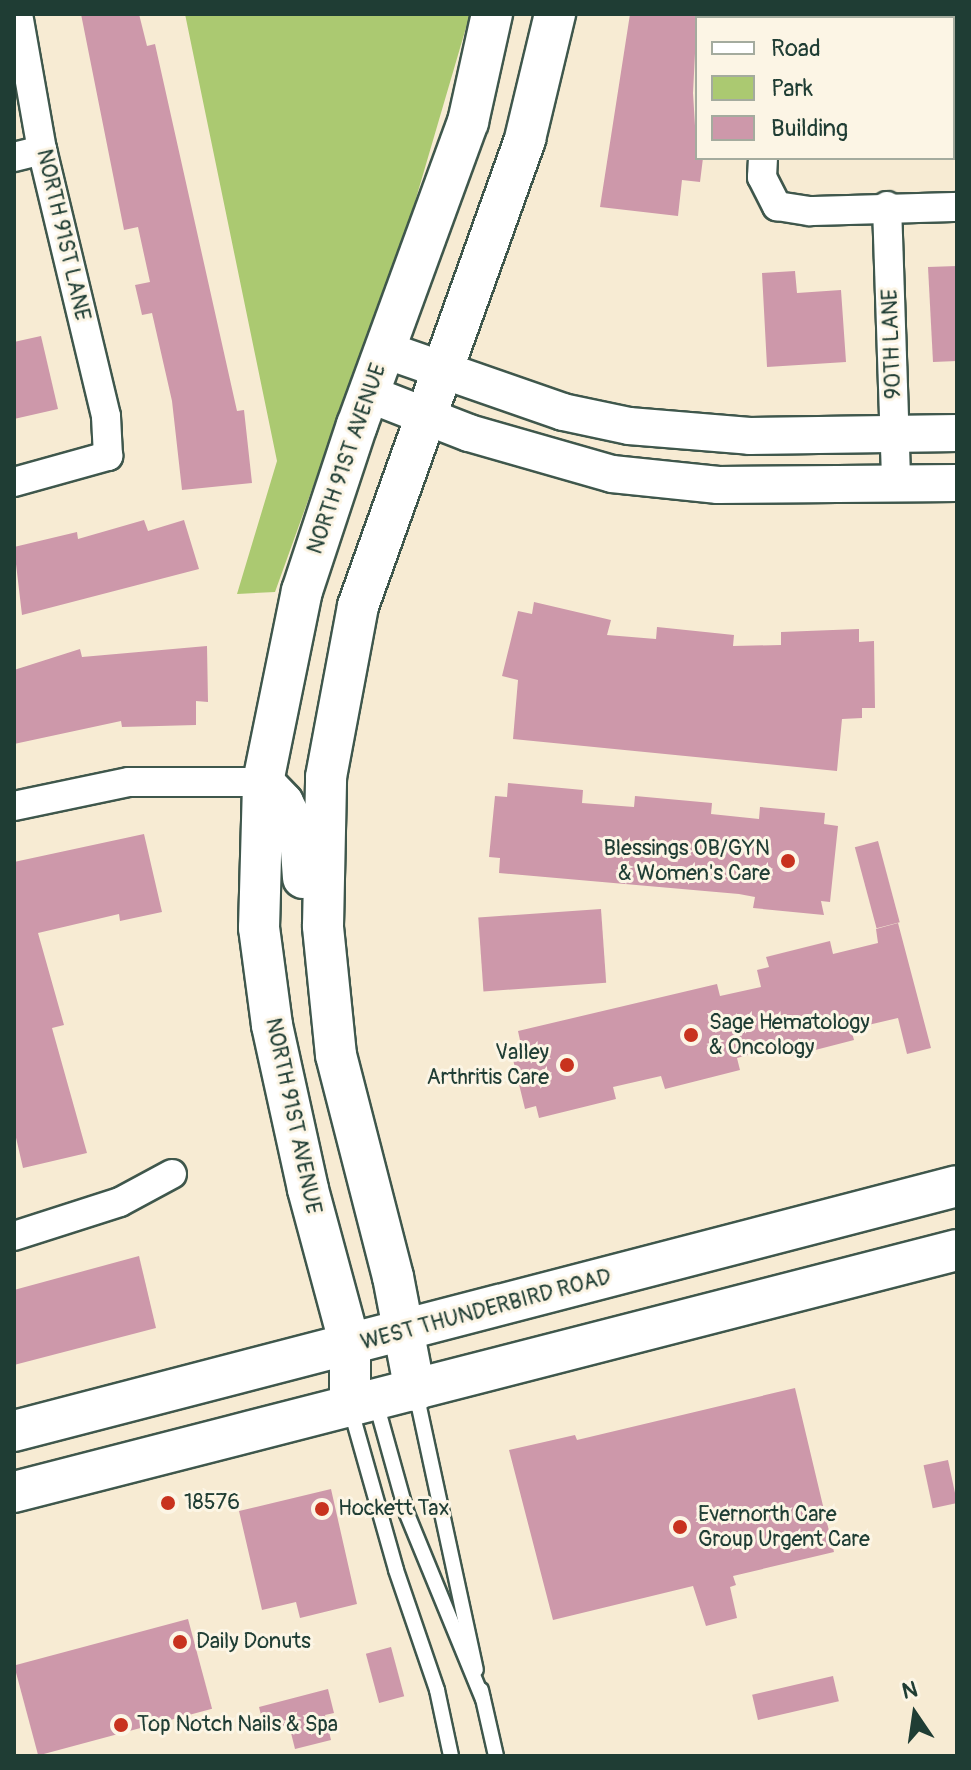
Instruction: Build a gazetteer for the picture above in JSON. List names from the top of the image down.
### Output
{
  "streets": {
    "main road": ["NORTH 91ST AVENUE", "WEST THUNDERBIRD ROAD"],
    "street": ["NORTH 91ST LANE", "90TH LANE"]
  },
  "crossings": [
    ["NORTH 91ST AVENUE", "WEST THUNDERBIRD ROAD"]
  ],
  "places": [
    "Blessings OB/GYN & Women's Care",
    "Sage Hematology & Oncology",
    "Valley Arthritis Care",
    "18576",
    "Hockett Tax",
    "Evernorth Care Group Urgent Care",
    "Daily Donuts",
    "Top Notch Nails & Spa"
  ],
  "legend": ["Road", "Park", "Building"],
  "north": "top"
}
